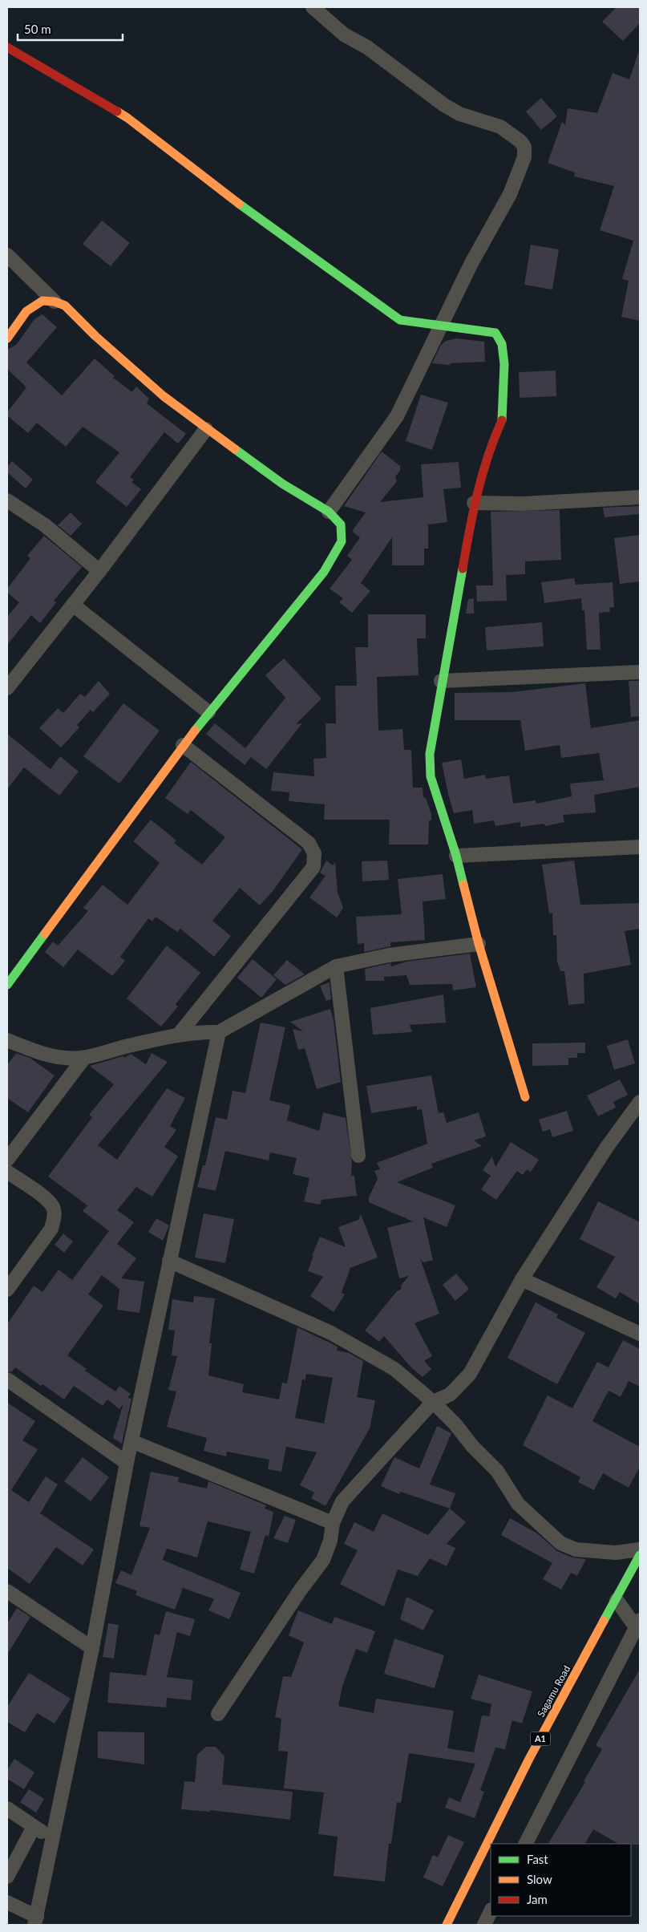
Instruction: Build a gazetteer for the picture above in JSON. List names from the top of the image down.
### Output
{
  "streets": {
    "main road": ["Sagamu Road", "A1"]
  },
  "legend": ["Fast", "Slow", "Jam"],
  "scale_bar": "50 m"
}
